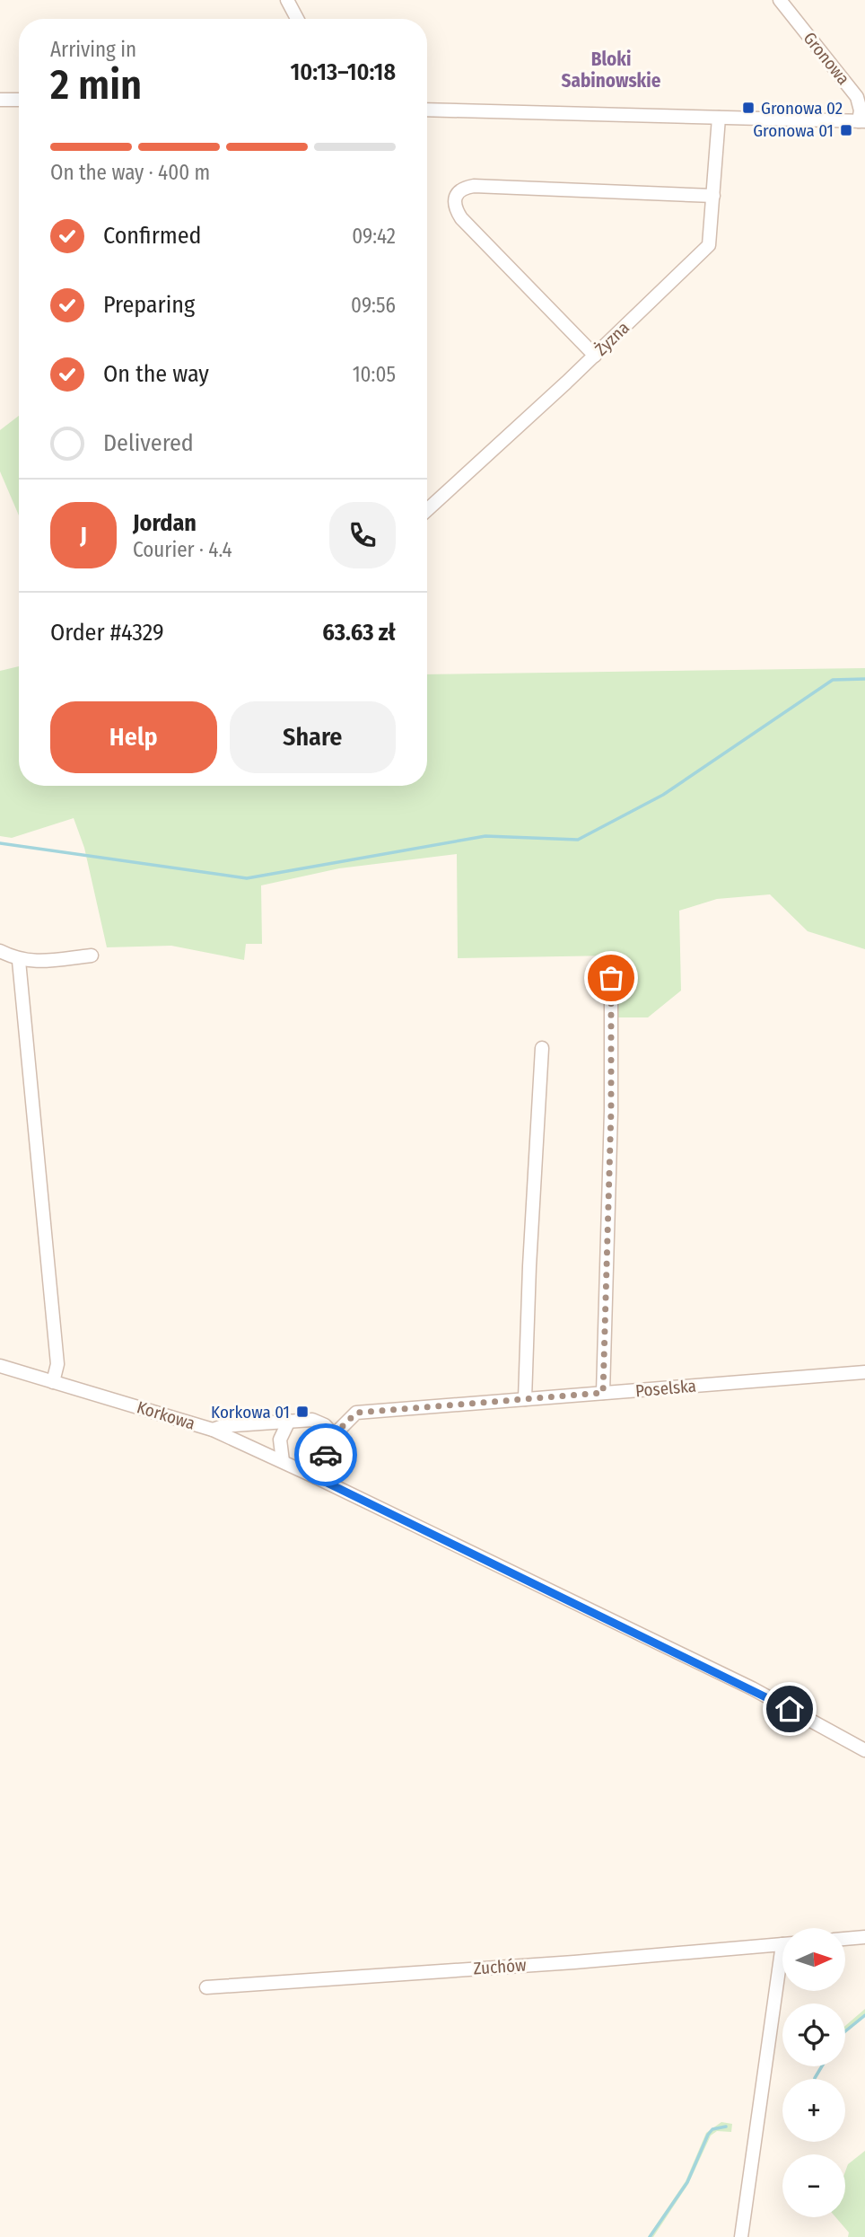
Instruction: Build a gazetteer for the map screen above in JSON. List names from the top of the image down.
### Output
{
  "streets": {
    "street": [
      "Gronowa",
      "Żyzna",
      "Poselska",
      "Korkowa",
      "Zuchów"
    ]
  },
  "crossings": [
    ["Poselska", "Korkowa"]
  ],
  "districts": ["Bloki Sabinowskie"],
  "places": {
    "transit": ["Gronowa 02", "Gronowa 01", "Korkowa 01"]
  },
  "north": "right",
  "page": {
    "heading": ["2 min", "Arriving in", "10:13–10:18"],
    "panel": [
      "Jordan",
      "Courier · 4.4",
      "Order #4329",
      "63.63 zł"
    ],
    "bar": "On the way · 400 m",
    "list": [
      ["Confirmed", "09:42"],
      ["Preparing", "09:56"],
      ["On the way", "10:05"],
      "Delivered"
    ],
    "round": "J",
    "buttons": ["Help", "Share"],
    "map_buttons": ["+", "−"]
  }
}
